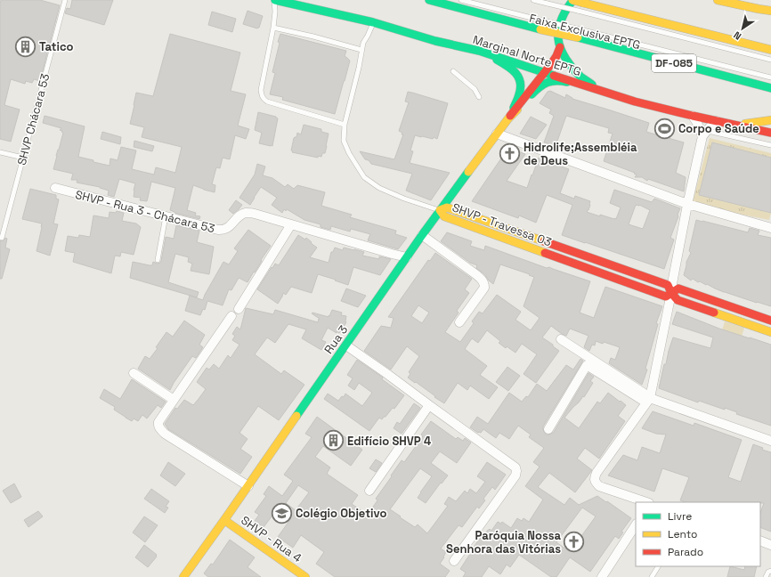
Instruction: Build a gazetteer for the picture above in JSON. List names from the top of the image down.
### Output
{
  "streets": {
    "main road": [
      "Marginal Norte EPTG",
      "DF-085",
      "SHVP - Travessa 03",
      "Rua 3",
      "SHVP - Rua 4"
    ],
    "street": ["SHVP - Rua 3 - Chácara 53"],
    "lane": ["Faixa Exclusiva EPTG", "SHVP Chácara 53"]
  },
  "crossings": [
    ["SHVP - Rua 3 - Chácara 53", "Rua 3"],
    ["SHVP - Travessa 03", "Rua 3"],
    ["Rua 3", "SHVP - Rua 4"]
  ],
  "places": {
    "building": ["Tatico", "Edifício SHVP 4"],
    "sports": ["Corpo e Saúde"],
    "church": ["Hidrolife;Assembléia de Deus", "Paróquia Nossa Senhora das Vitórias"],
    "school or university": ["Colégio Objetivo"]
  },
  "legend": ["Livre", "Lento", "Parado"],
  "north": "bottom left"
}
